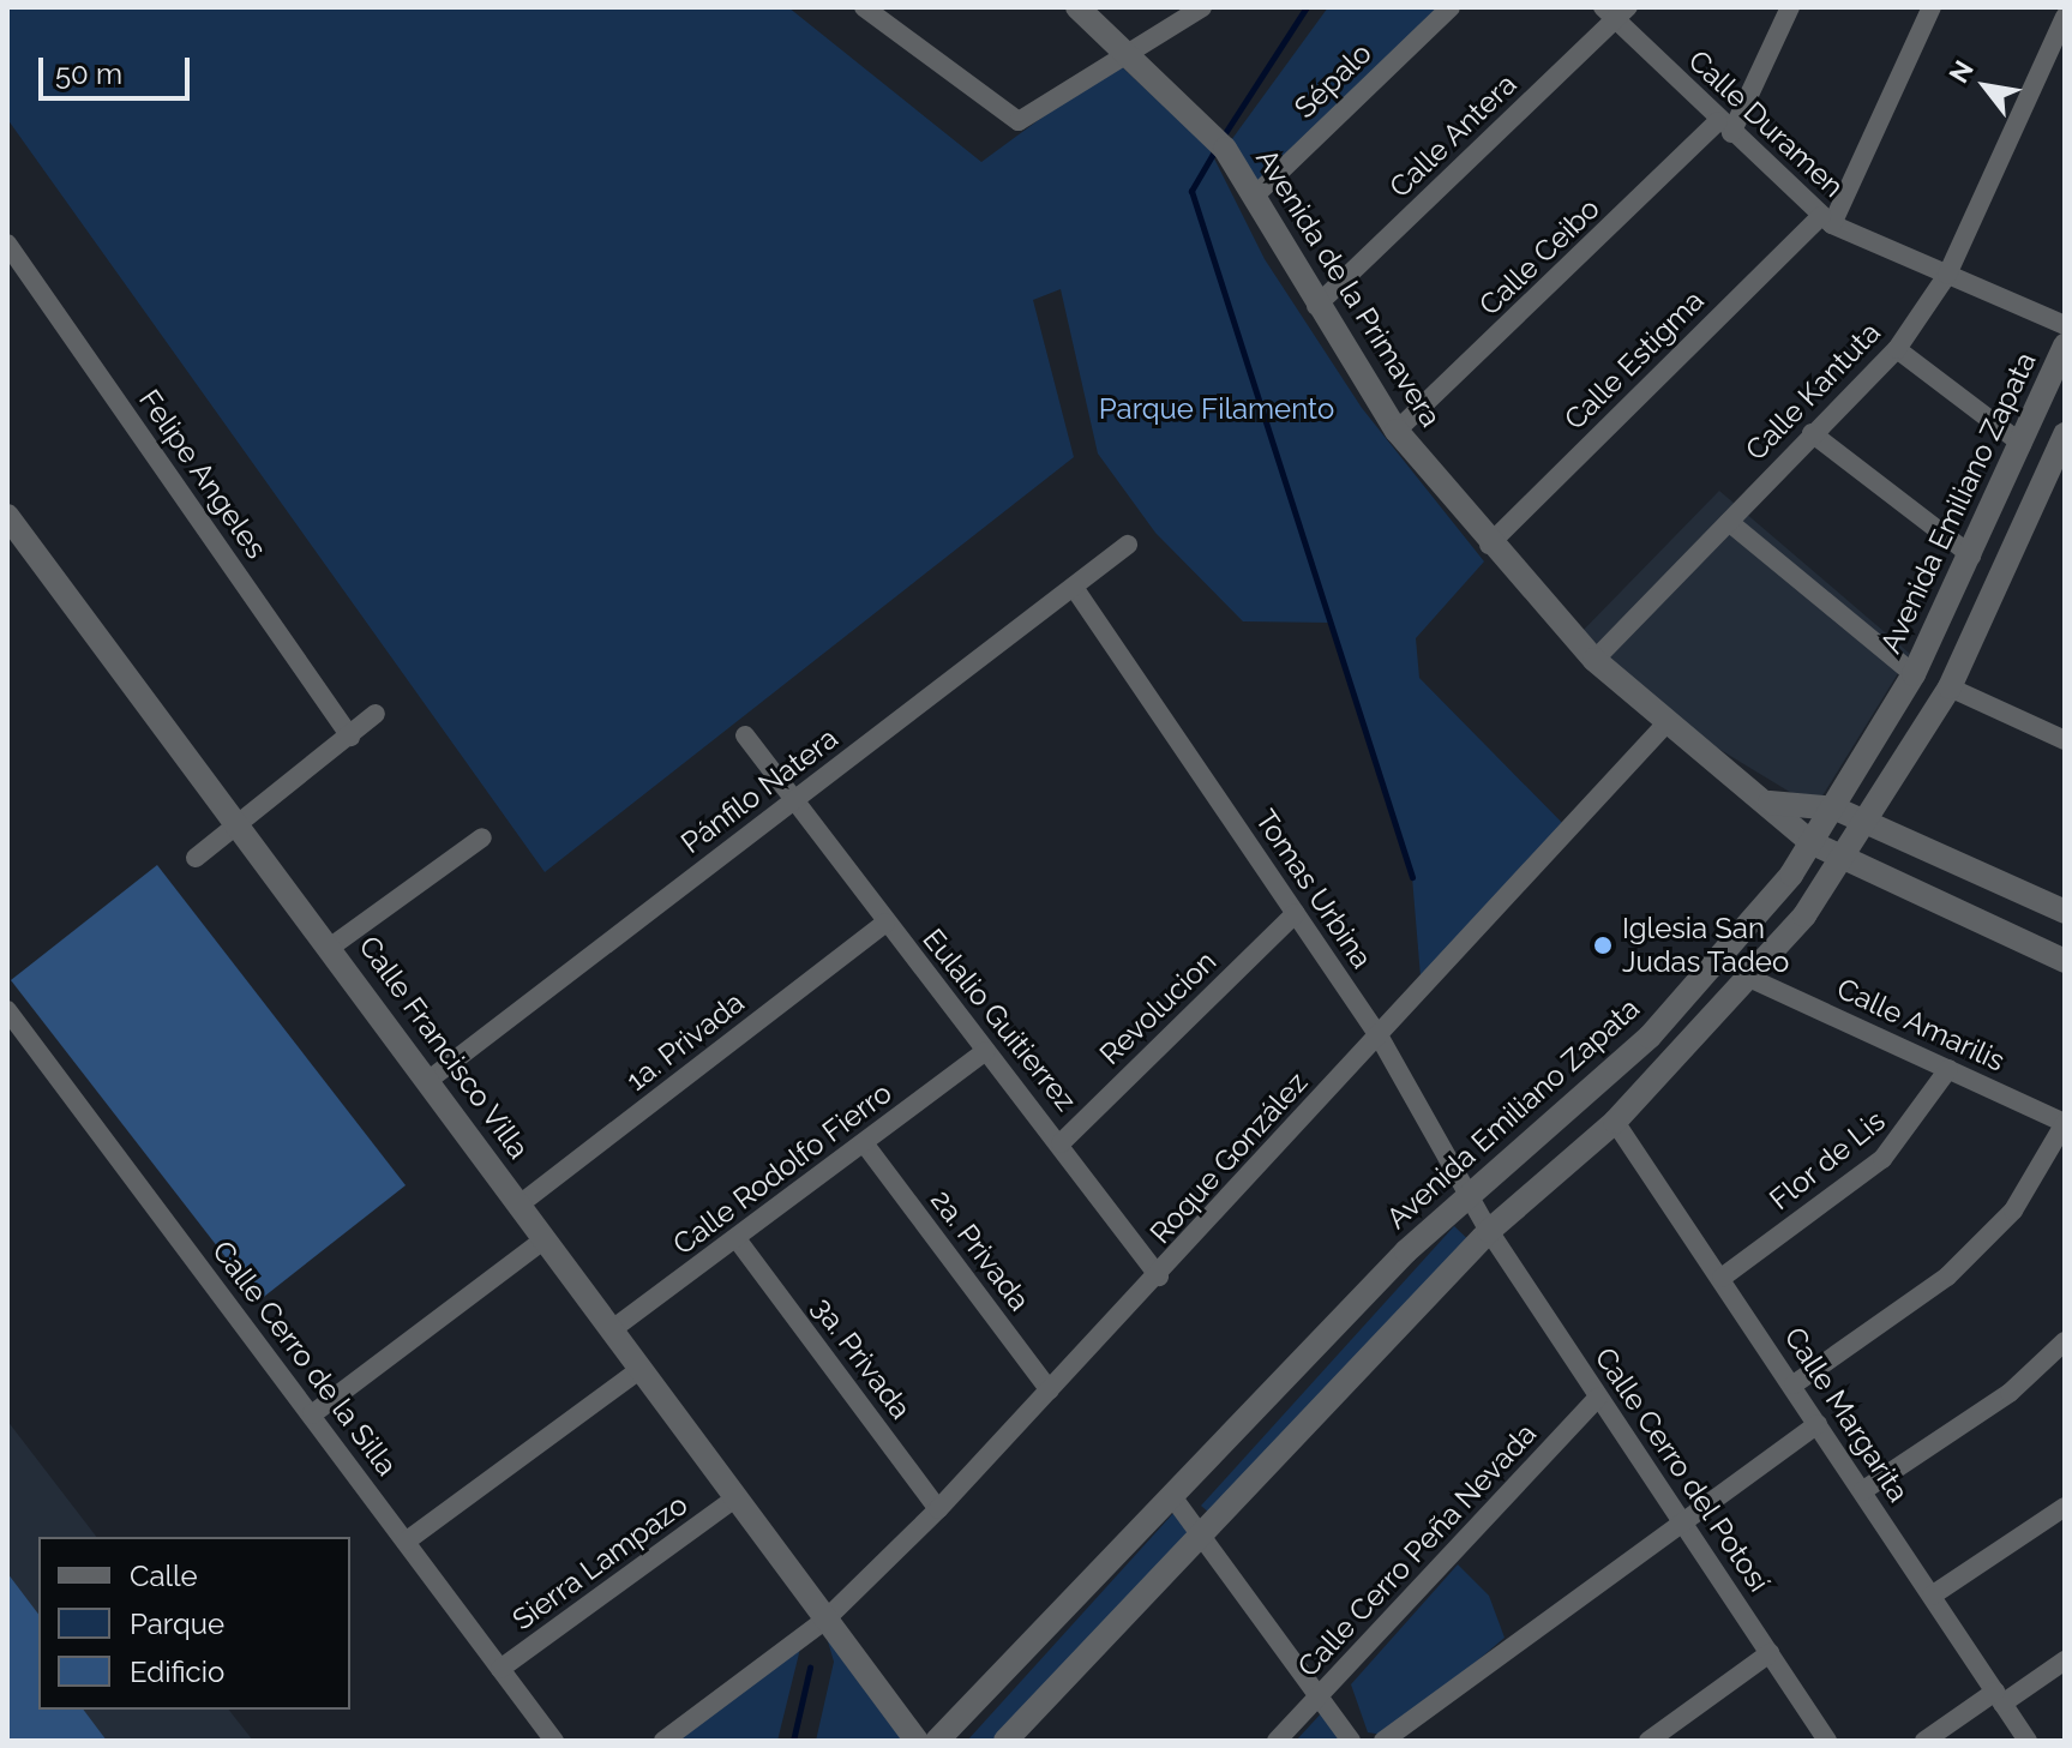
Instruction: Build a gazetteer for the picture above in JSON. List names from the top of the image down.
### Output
{
  "streets": {
    "street": [
      "Sépalo",
      "Calle Duramen",
      "Calle Antera",
      "Calle Ceibo",
      "Avenida de la Primavera",
      "Calle Estigma",
      "Calle Kantuta",
      "Felipe Angeles",
      "Avenida Emiliano Zapata",
      "Pánfilo Natera",
      "Tomas Urbina",
      "Revolucion",
      "Eulalio Guitierrez",
      "Calle Amarilis",
      "1a. Privada",
      "Calle Francisco Villa",
      "Roque González",
      "Flor de Lis",
      "Calle Rodolfo Fierro",
      "2a. Privada",
      "Calle Cerro de la Silla",
      "3a. Privada",
      "Calle Margarita",
      "Calle Cerro del Potosí",
      "Calle Cerro Peña Nevada",
      "Sierra Lampazo"
    ]
  },
  "crossings": [
    ["Sépalo", "Avenida de la Primavera"],
    ["Calle Duramen", "Calle Antera"],
    ["Calle Duramen", "Calle Ceibo"],
    ["Calle Duramen", "Calle Estigma"],
    ["Calle Duramen", "Calle Kantuta"],
    ["Calle Antera", "Avenida de la Primavera"],
    ["Calle Ceibo", "Avenida de la Primavera"],
    ["Avenida de la Primavera", "Calle Estigma"],
    ["Avenida de la Primavera", "Calle Kantuta"],
    ["Avenida de la Primavera", "Avenida Emiliano Zapata"],
    ["Avenida de la Primavera", "Roque González"],
    ["Avenida Emiliano Zapata", "Tomas Urbina"],
    ["Pánfilo Natera", "Tomas Urbina"],
    ["Pánfilo Natera", "Eulalio Guitierrez"],
    ["Pánfilo Natera", "Calle Francisco Villa"],
    ["Tomas Urbina", "Revolucion"],
    ["Tomas Urbina", "Roque González"],
    ["Tomas Urbina", "Calle Cerro del Potosí"],
    ["Revolucion", "Eulalio Guitierrez"],
    ["Eulalio Guitierrez", "1a. Privada"],
    ["Eulalio Guitierrez", "Roque González"],
    ["Eulalio Guitierrez", "Calle Rodolfo Fierro"],
    ["Calle Amarilis", "Flor de Lis"],
    ["1a. Privada", "Calle Francisco Villa"],
    ["Calle Francisco Villa", "Roque González"],
    ["Calle Francisco Villa", "Calle Rodolfo Fierro"],
    ["Calle Francisco Villa", "Sierra Lampazo"],
    ["Roque González", "2a. Privada"],
    ["Roque González", "3a. Privada"],
    ["Flor de Lis", "Calle Margarita"],
    ["Calle Rodolfo Fierro", "2a. Privada"],
    ["Calle Rodolfo Fierro", "3a. Privada"],
    ["Calle Cerro de la Silla", "Sierra Lampazo"],
    ["Calle Cerro del Potosí", "Calle Cerro Peña Nevada"]
  ],
  "parks": ["Parque Filamento"],
  "places": ["Iglesia San Judas Tadeo"],
  "legend": ["Calle", "Parque", "Edificio"],
  "scale_bar": "50 m",
  "north": "top left"
}
